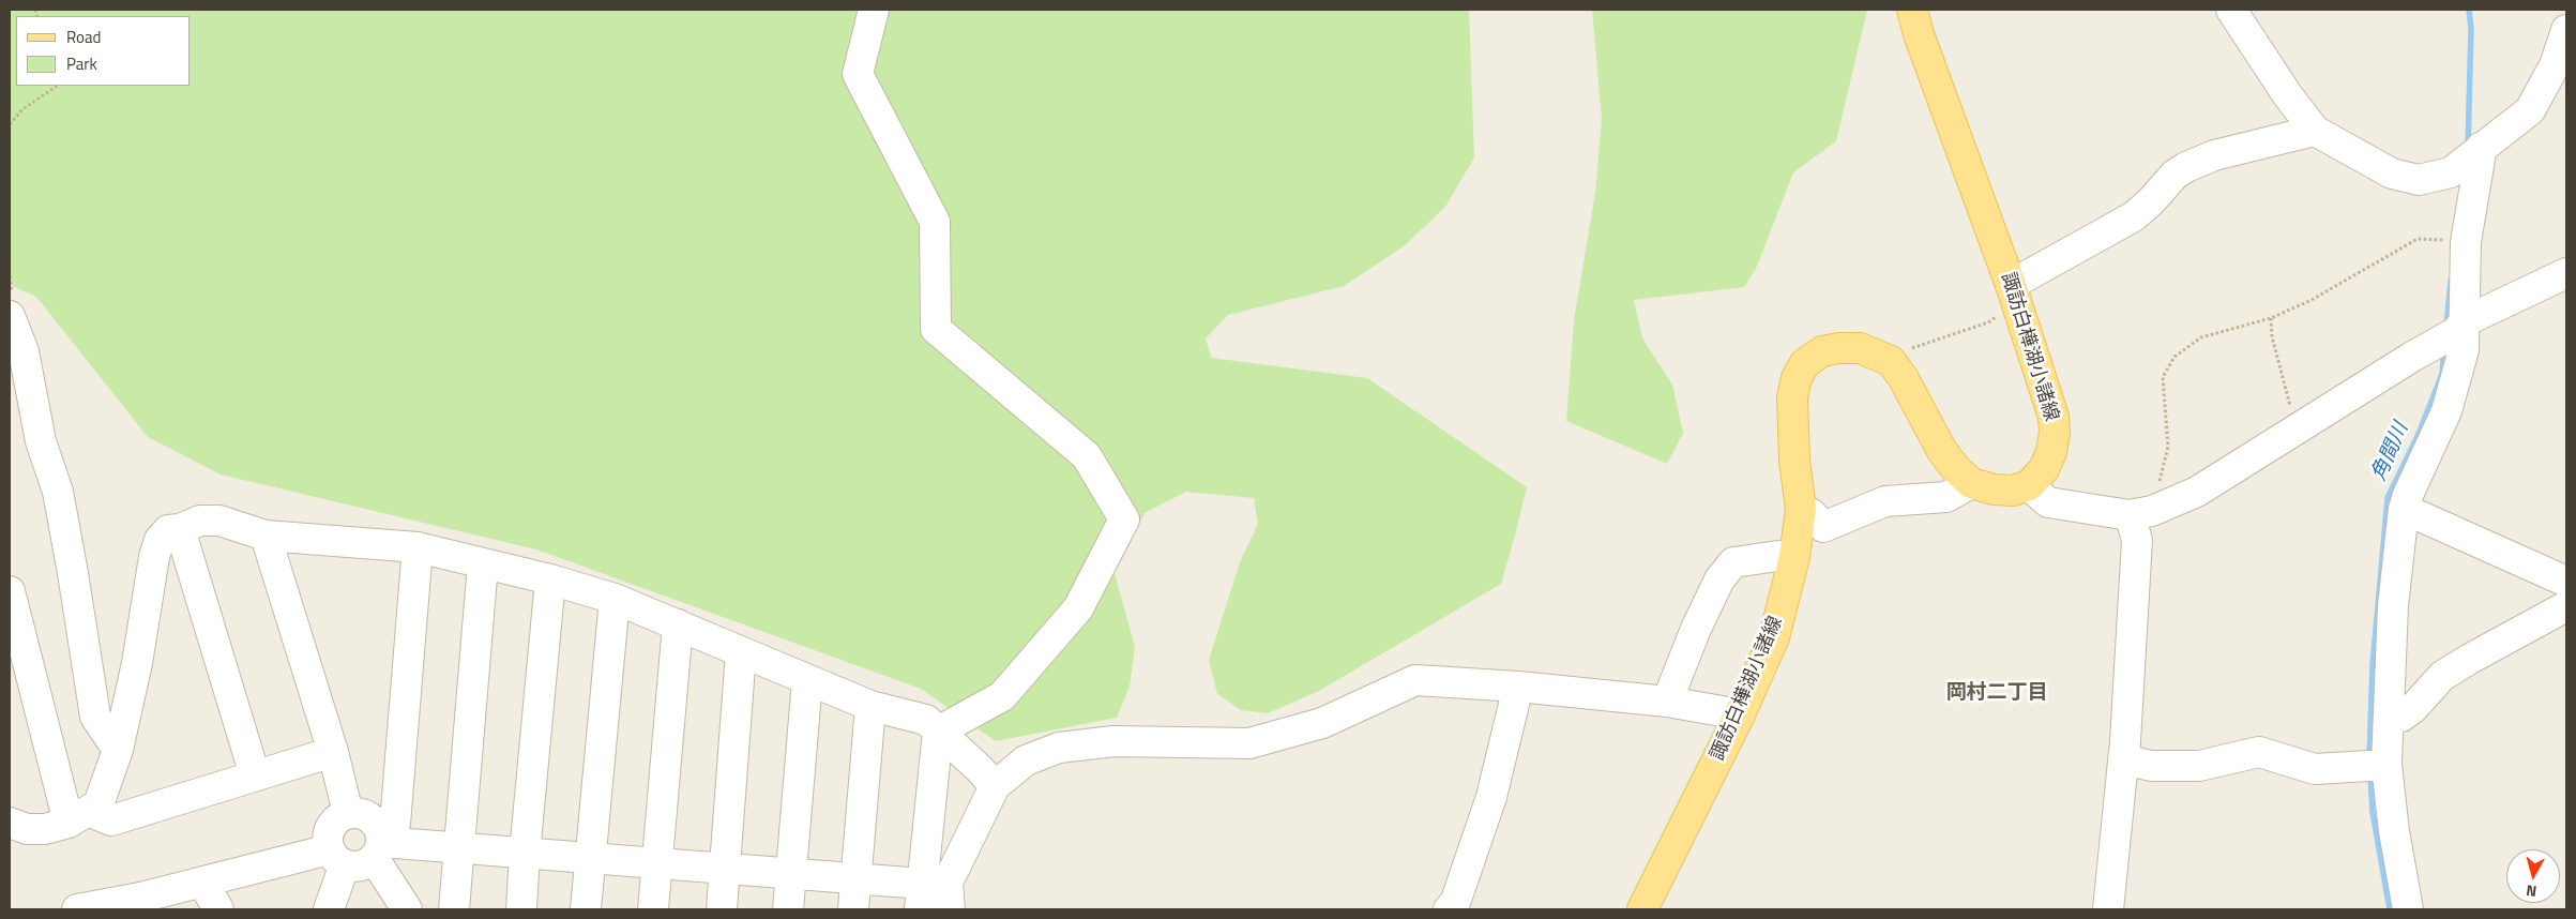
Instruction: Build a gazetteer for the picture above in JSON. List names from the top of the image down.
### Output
{
  "streets": {
    "main road": ["諏訪白樺湖小諸線"]
  },
  "districts": ["岡村二丁目"],
  "water": ["角間川"],
  "legend": ["Road", "Park"],
  "north": "bottom"
}
